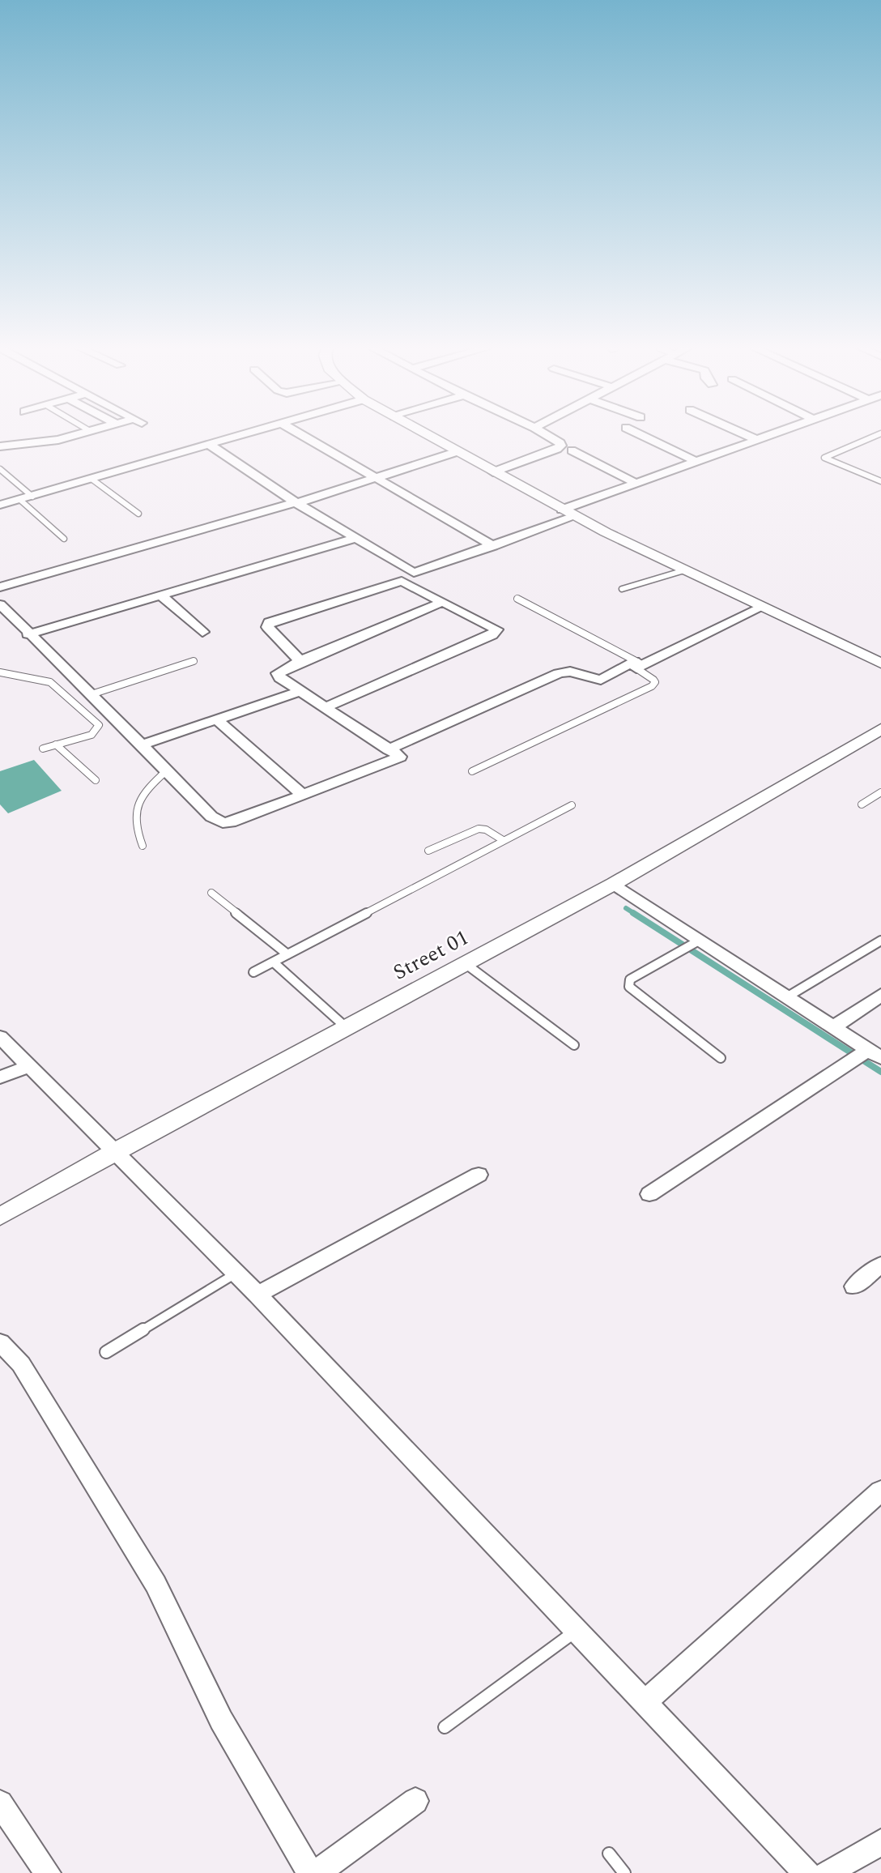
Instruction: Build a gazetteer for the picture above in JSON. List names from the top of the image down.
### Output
{
  "streets": {
    "street": ["Street 01"]
  }
}
